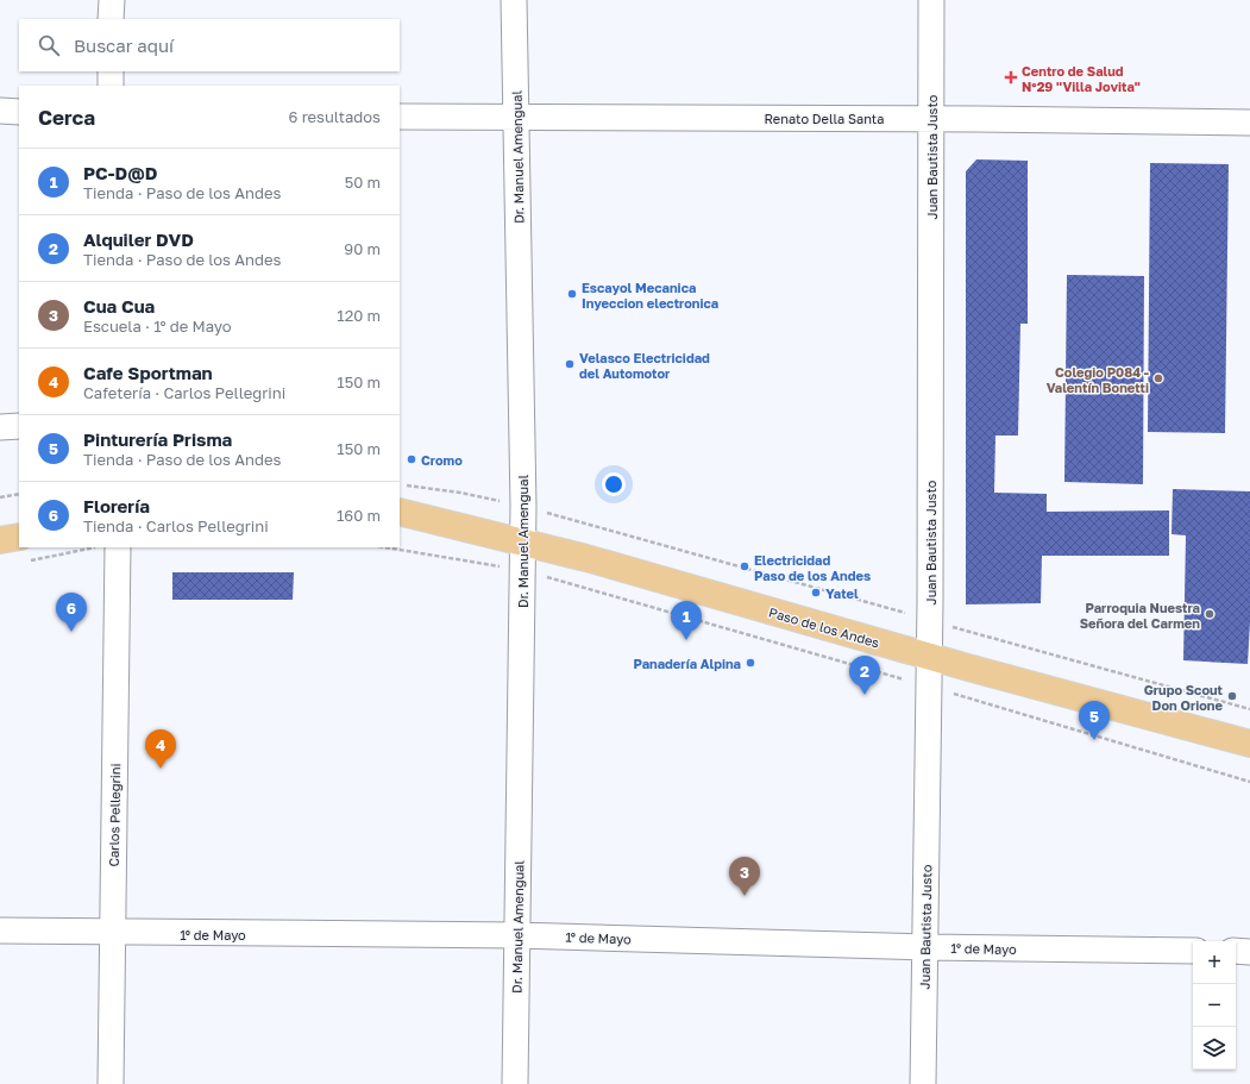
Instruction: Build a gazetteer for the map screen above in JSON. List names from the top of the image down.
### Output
{
  "streets": {
    "main road": ["Paso de los Andes"],
    "street": [
      "Renato Della Santa",
      "Dr. Manuel Amengual",
      "Juan Bautista Justo",
      "Carlos Pellegrini",
      "1° de Mayo"
    ]
  },
  "crossings": [
    ["Renato Della Santa", "Dr. Manuel Amengual"],
    ["Renato Della Santa", "Juan Bautista Justo"],
    ["Dr. Manuel Amengual", "Paso de los Andes"],
    ["Dr. Manuel Amengual", "1° de Mayo"],
    ["Juan Bautista Justo", "Paso de los Andes"],
    ["Juan Bautista Justo", "1° de Mayo"],
    ["Carlos Pellegrini", "1° de Mayo"]
  ],
  "places": {
    "health": ["Centro de Salud N°29 \"Villa Jovita\""],
    "other": [
      "Escayol Mecanica Inyeccion electronica",
      "Velasco Electricidad del Automotor",
      "Colegio P084 - Valentín Bonetti",
      "Cromo",
      "Electricidad Paso de los Andes",
      "Yatel",
      "Parroquia Nuestra Señora del Carmen",
      "Panadería Alpina",
      "Grupo Scout Don Orione"
    ]
  },
  "page": {
    "search": "Buscar aquí",
    "heading": ["Cerca", "6 resultados"],
    "list": [
      {
        "mark": "1",
        "name": "PC-D@D",
        "note": "Tienda · Paso de los Andes",
        "value": "50 m"
      },
      {
        "mark": "2",
        "name": "Alquiler DVD",
        "note": "Tienda · Paso de los Andes",
        "value": "90 m"
      },
      {
        "mark": "3",
        "name": "Cua Cua",
        "note": "Escuela · 1° de Mayo",
        "value": "120 m"
      },
      {
        "mark": "4",
        "name": "Cafe Sportman",
        "note": "Cafetería · Carlos Pellegrini",
        "value": "150 m"
      },
      {
        "mark": "5",
        "name": "Pinturería Prisma",
        "note": "Tienda · Paso de los Andes",
        "value": "150 m"
      },
      {
        "mark": "6",
        "name": "Florería",
        "note": "Tienda · Carlos Pellegrini",
        "value": "160 m"
      }
    ],
    "pins": [
      "6",
      "1",
      "2",
      "5",
      "4",
      "3"
    ],
    "map_buttons": ["+", "−"]
  }
}
